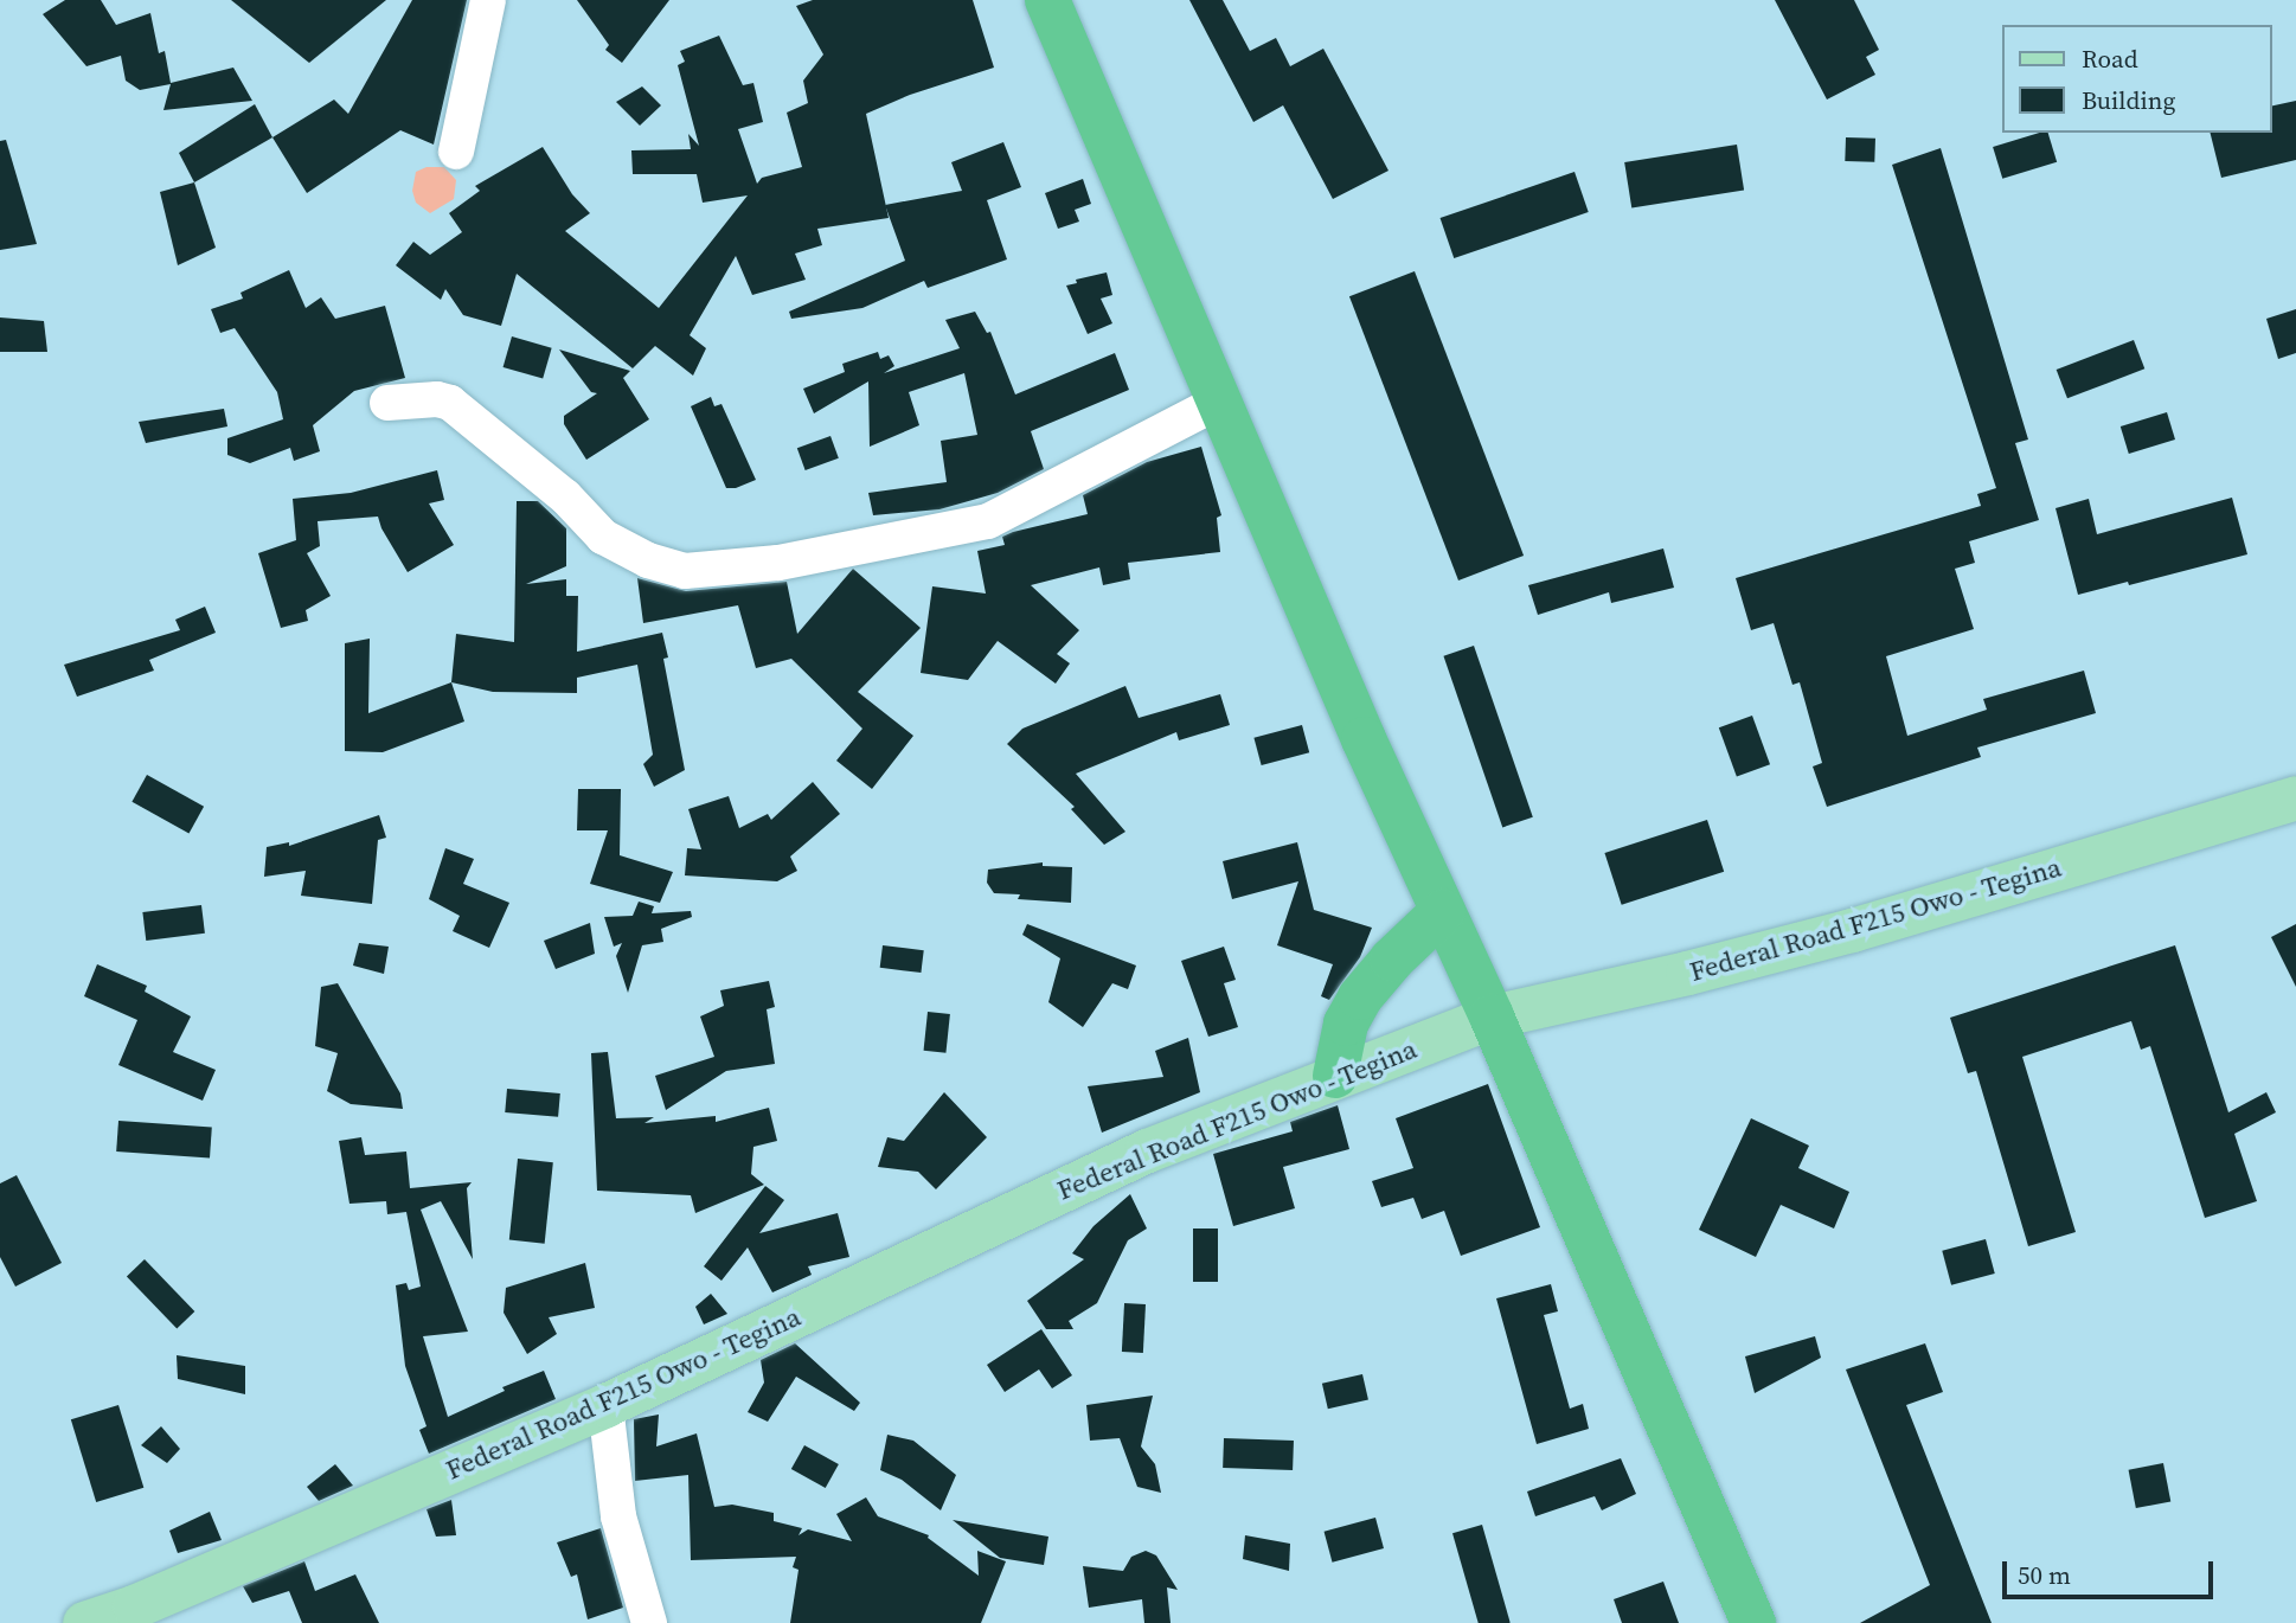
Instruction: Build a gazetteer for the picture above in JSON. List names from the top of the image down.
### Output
{
  "streets": {
    "main road": ["Federal Road F215 Owo - Tegina"]
  },
  "legend": ["Road", "Building"],
  "scale_bar": "50 m"
}
